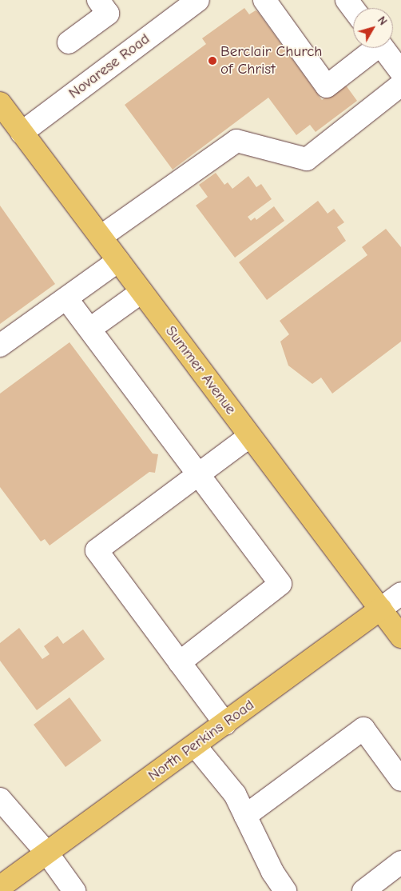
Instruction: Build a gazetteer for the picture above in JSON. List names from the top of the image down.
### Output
{
  "streets": {
    "main road": ["Summer Avenue", "North Perkins Road"],
    "street": ["Novarese Road"]
  },
  "crossings": [
    ["Novarese Road", "Summer Avenue"],
    ["Summer Avenue", "North Perkins Road"]
  ],
  "places": ["Berclair Church of Christ"],
  "north": "top right"
}
